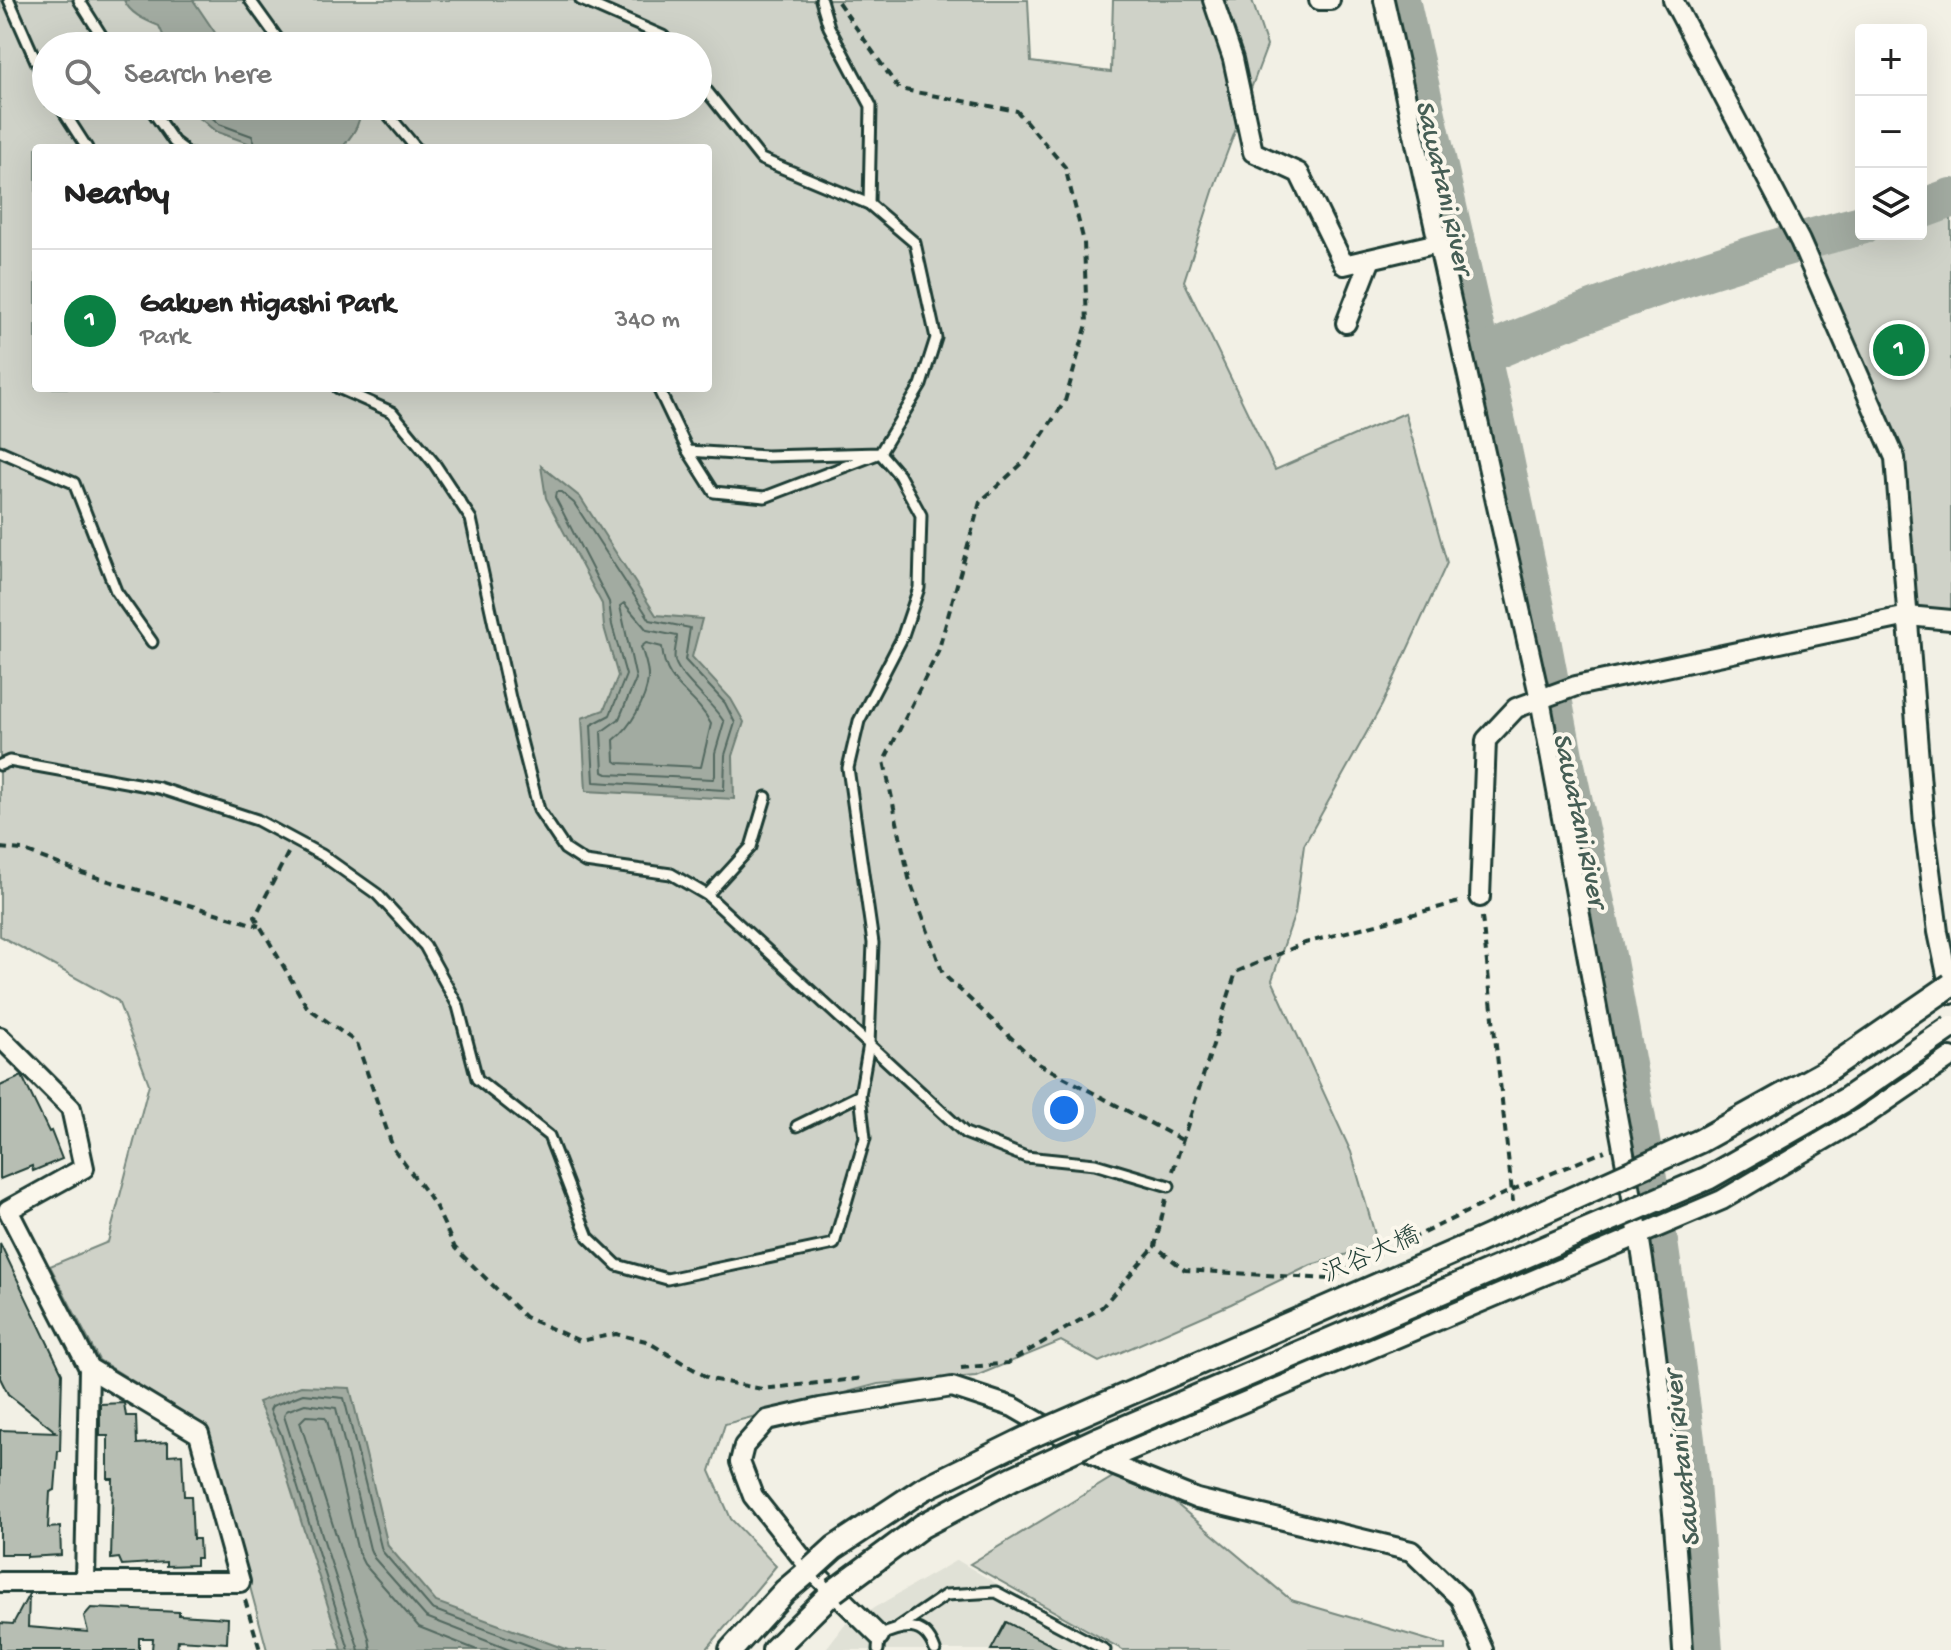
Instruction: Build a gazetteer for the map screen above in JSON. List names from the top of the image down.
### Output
{
  "streets": {
    "street": ["沢谷大橋"]
  },
  "water": ["Sawatani River"],
  "page": {
    "map_buttons": ["+", "−"],
    "search": "Search here",
    "heading": "Nearby",
    "list": [
      {
        "mark": "1",
        "name": "Gakuen Higashi Park",
        "note": "Park",
        "value": "340 m"
      }
    ],
    "pins": "1"
  }
}
